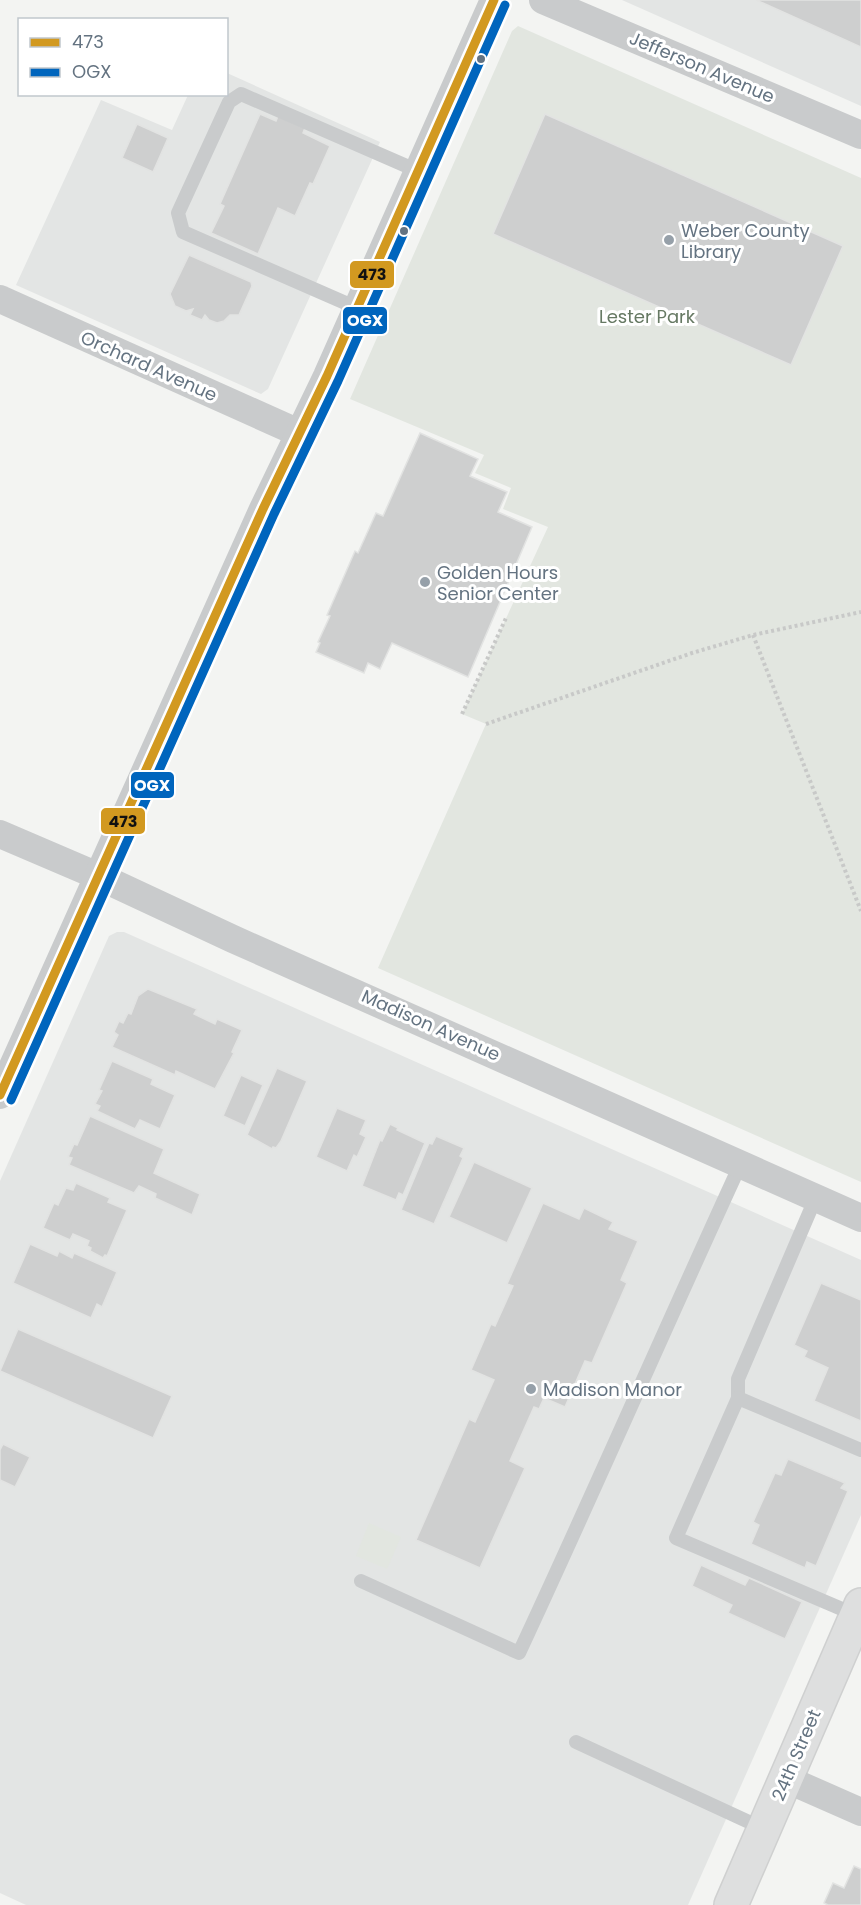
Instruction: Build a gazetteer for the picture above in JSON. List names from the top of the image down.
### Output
{
  "streets": {
    "street": [
      "Jefferson Avenue",
      "Orchard Avenue",
      "Madison Avenue",
      "24th Street"
    ]
  },
  "parks": ["Lester Park"],
  "places": ["Weber County Library", "Golden Hours Senior Center", "Madison Manor"],
  "lines": ["transit line 473", "transit line OGX"],
  "legend": ["473", "OGX"]
}
